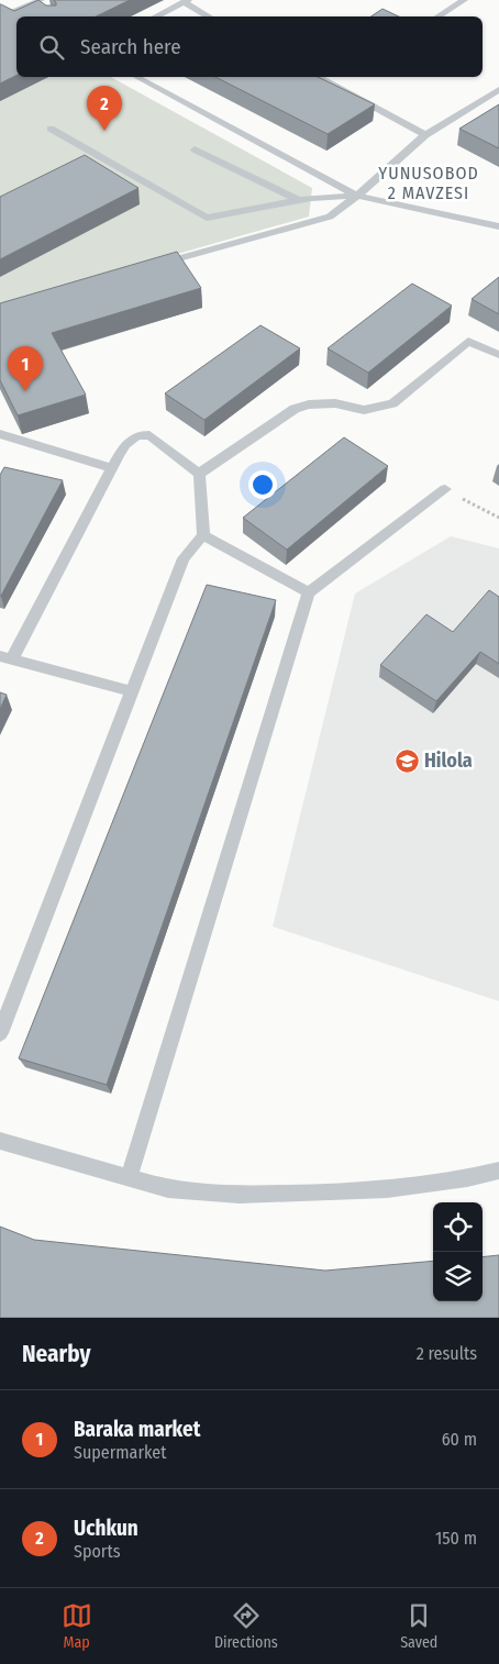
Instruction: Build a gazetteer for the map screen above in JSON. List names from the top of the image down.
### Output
{
  "districts": ["YUNUSOBOD 2 MAVZESI"],
  "places": {
    "school or university": ["Hilola"]
  },
  "page": {
    "search": "Search here",
    "pins": ["2", "1"],
    "heading": ["Nearby", "2 results"],
    "list": [
      {
        "mark": "1",
        "name": "Baraka market",
        "note": "Supermarket",
        "value": "60 m"
      },
      {
        "mark": "2",
        "name": "Uchkun",
        "note": "Sports",
        "value": "150 m"
      }
    ],
    "nav": ["Map", "Directions", "Saved"]
  }
}
